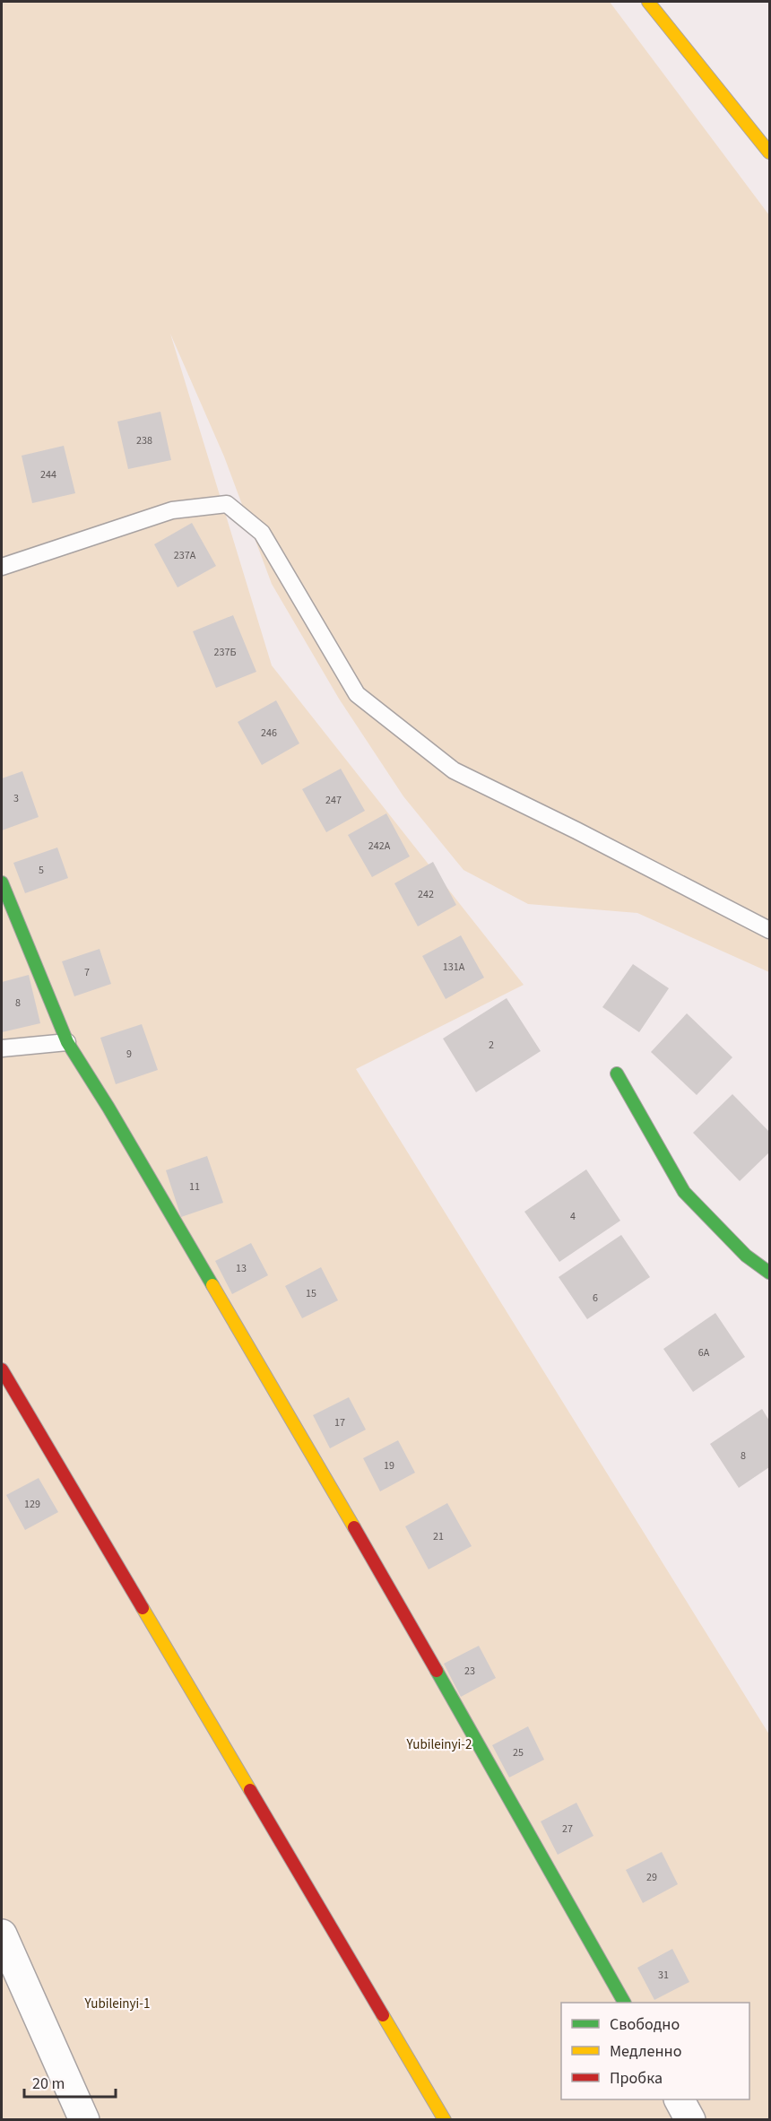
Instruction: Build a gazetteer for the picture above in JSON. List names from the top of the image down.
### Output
{
  "parks": ["Yubileinyi-2", "Yubileinyi-1"],
  "house_numbers": [
    "238",
    "244",
    "237А",
    "237Б",
    "246",
    "3",
    "247",
    "242А",
    "5",
    "242",
    "131А",
    "7",
    "8",
    "2",
    "9",
    "11",
    "4",
    "13",
    "15",
    "6",
    "6А",
    "17",
    "8",
    "19",
    "129",
    "21",
    "23",
    "25",
    "27",
    "29",
    "31"
  ],
  "legend": ["Свободно", "Медленно", "Пробка"],
  "scale_bar": "20 m"
}
